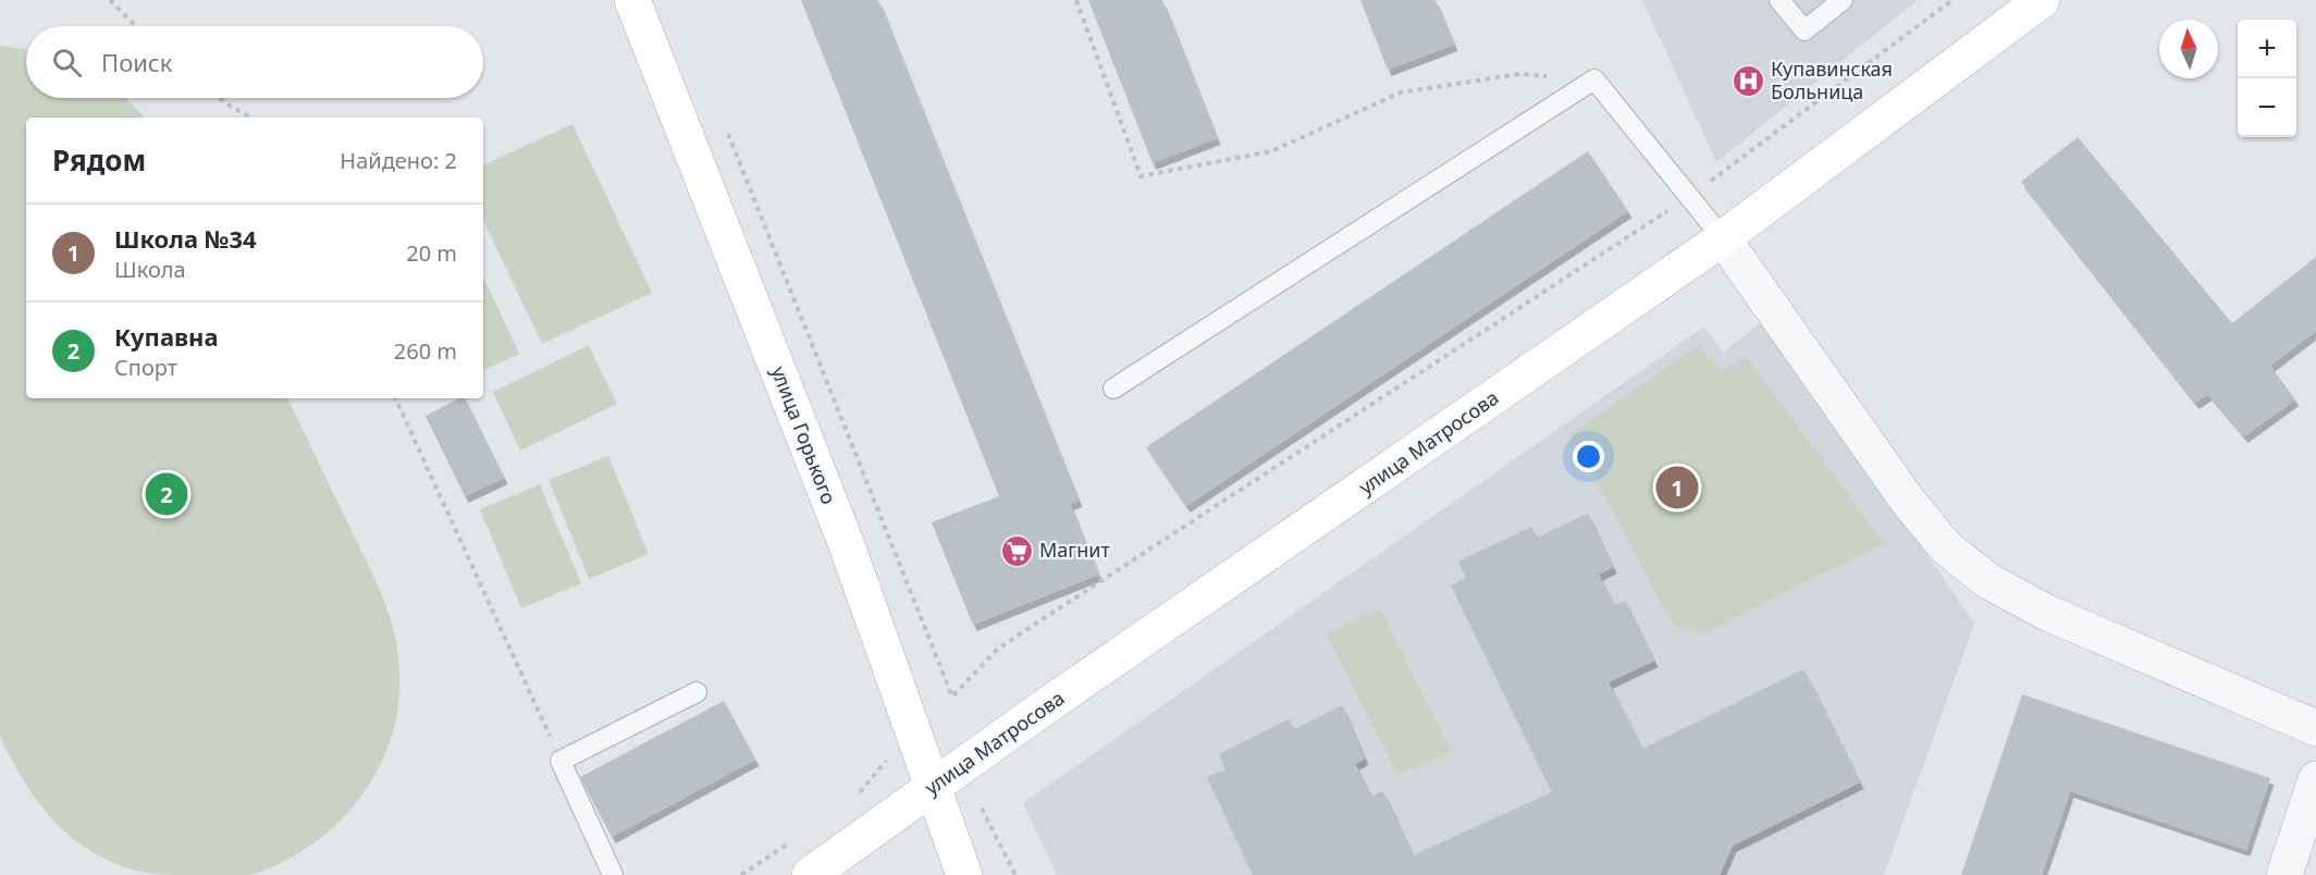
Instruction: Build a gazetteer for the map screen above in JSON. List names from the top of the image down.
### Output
{
  "streets": {
    "street": ["улица Горького", "улица Матросова"]
  },
  "crossings": [
    ["улица Горького", "улица Матросова"]
  ],
  "places": {
    "hospital": ["Купавинская Больница"],
    "supermarket": ["Магнит"]
  },
  "north": "top",
  "page": {
    "map_buttons": ["+", "−"],
    "search": "Поиск",
    "heading": ["Рядом", "Найдено: 2"],
    "list": [
      {
        "mark": "1",
        "name": "Школа №34",
        "note": "Школа",
        "value": "20 m"
      },
      {
        "mark": "2",
        "name": "Купавна",
        "note": "Спорт",
        "value": "260 m"
      }
    ],
    "pins": ["1", "2"]
  }
}
